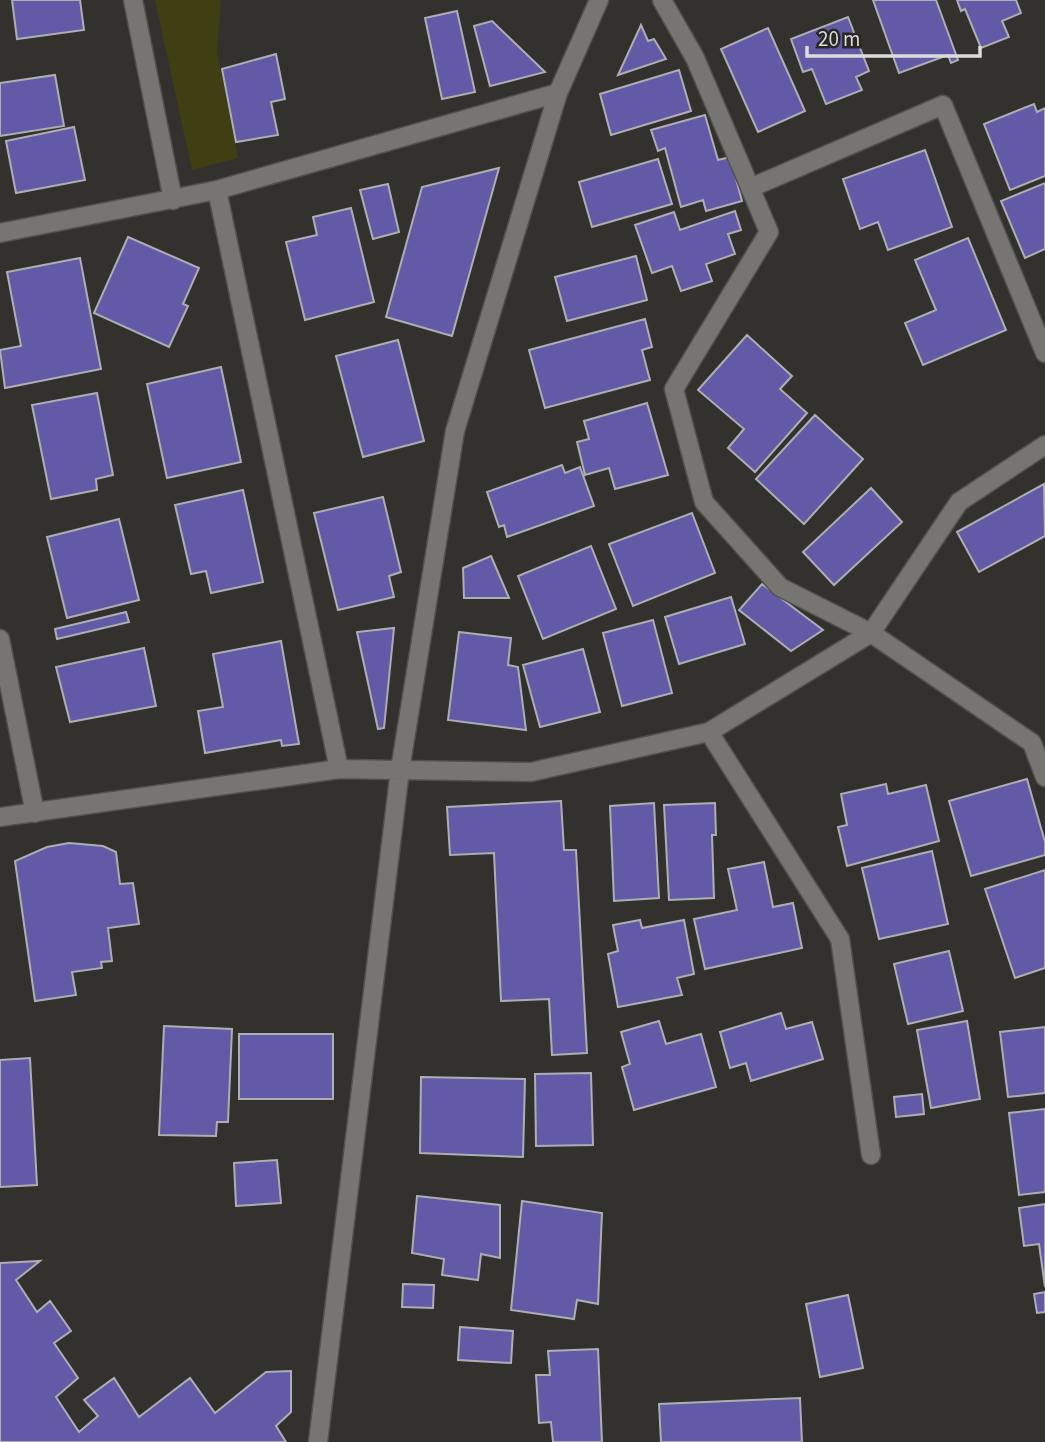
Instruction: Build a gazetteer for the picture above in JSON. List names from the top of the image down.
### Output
{
  "scale_bar": "20 m"
}
